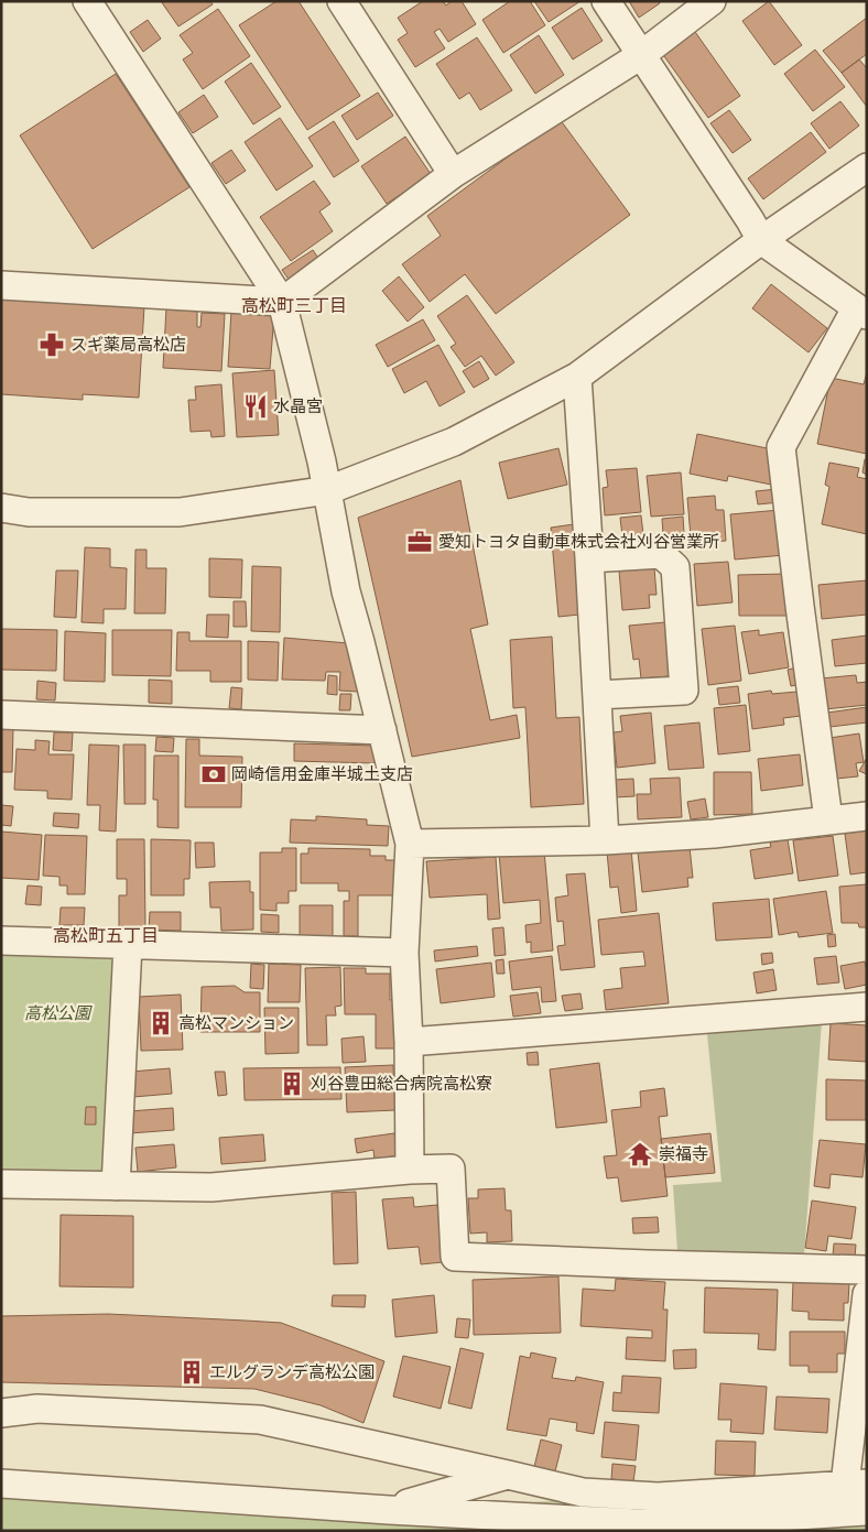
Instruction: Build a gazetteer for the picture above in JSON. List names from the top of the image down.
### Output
{
  "districts": ["高松町三丁目", "高松町五丁目"],
  "parks": ["高松公園"],
  "places": {
    "pharmacy": ["スギ薬局高松店"],
    "restaurant": ["水晶宮"],
    "office": ["愛知トヨタ自動車株式会社刈谷営業所"],
    "bank": ["岡崎信用金庫半城土支店"],
    "building": ["高松マンション", "刈谷豊田総合病院高松寮", "エルグランデ高松公園"],
    "temple": ["崇福寺"]
  }
}
